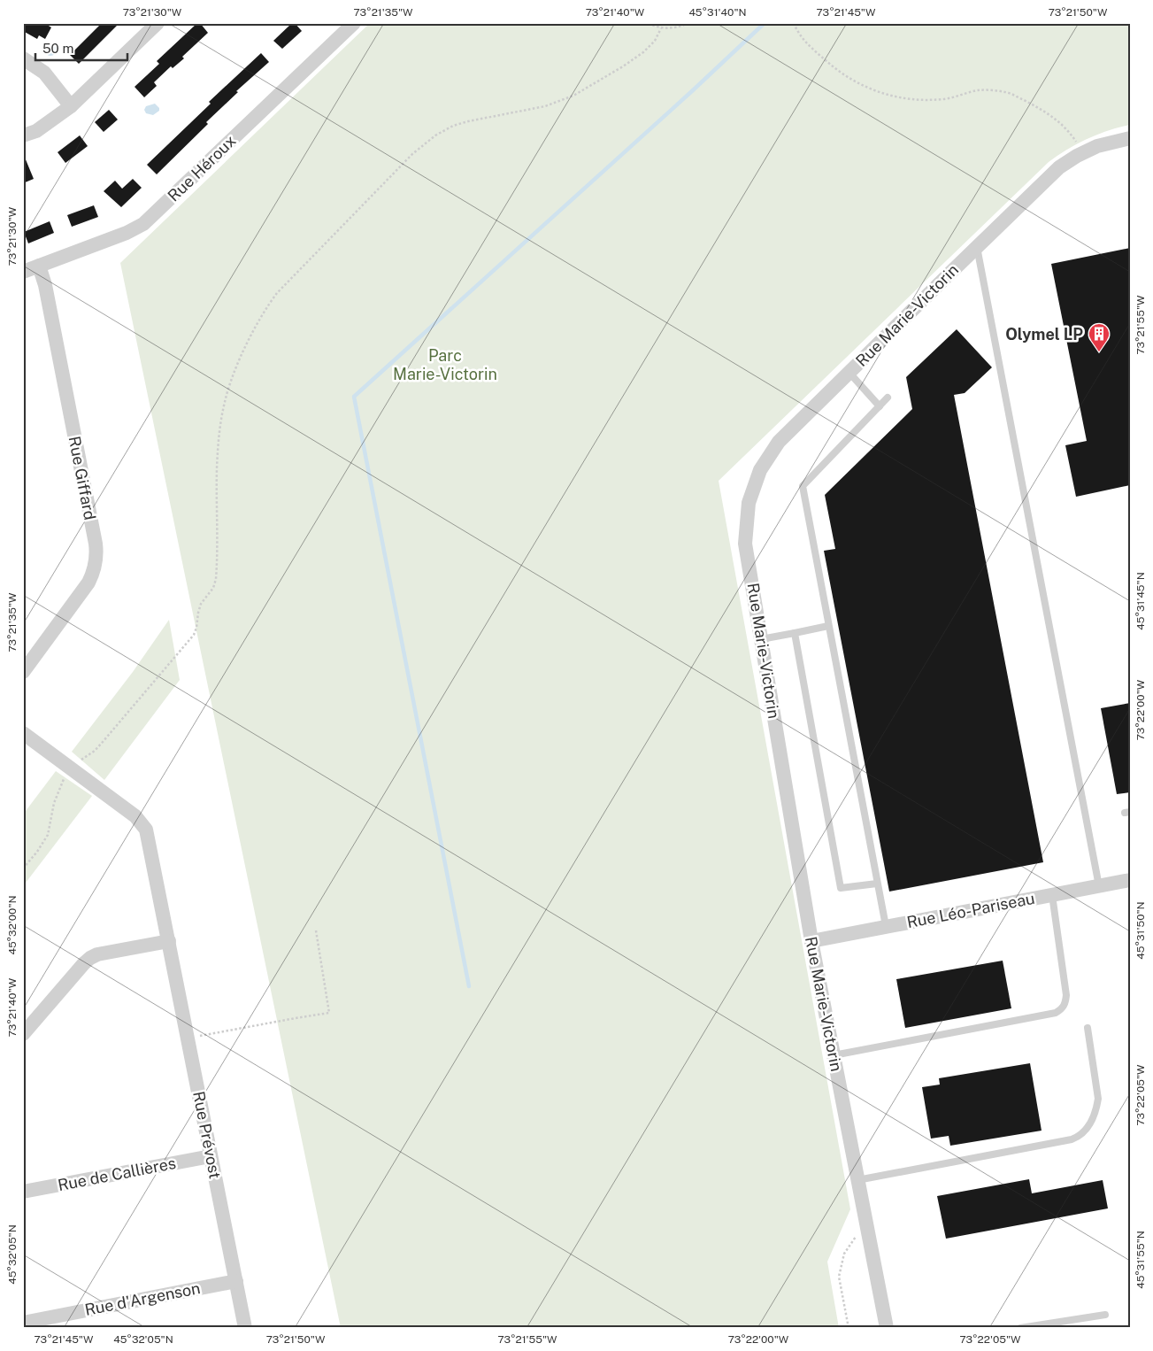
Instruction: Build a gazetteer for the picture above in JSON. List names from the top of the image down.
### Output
{
  "streets": {
    "street": [
      "Rue Héroux",
      "Rue Marie-Victorin",
      "Rue Giffard",
      "Rue Léo-Pariseau",
      "Rue Prévost",
      "Rue de Callières",
      "Rue d'Argenson"
    ]
  },
  "crossings": [
    ["Rue Héroux", "Rue Giffard"],
    ["Rue Marie-Victorin", "Rue Léo-Pariseau"],
    ["Rue Prévost", "Rue de Callières"],
    ["Rue Prévost", "Rue d'Argenson"]
  ],
  "parks": ["Parc Marie-Victorin"],
  "places": {
    "building": ["Olymel LP"]
  },
  "scale_bar": "50 m",
  "coordinates": [
    "73°21'30\"W",
    "73°21'35\"W",
    "73°21'40\"W",
    "45°31'40\"N",
    "73°21'45\"W",
    "73°21'50\"W",
    "73°21'55\"W",
    "45°31'45\"N",
    "73°22'00\"W",
    "45°32'00\"N",
    "45°31'50\"N",
    "73°22'05\"W",
    "45°32'05\"N",
    "45°31'55\"N"
  ]
}
